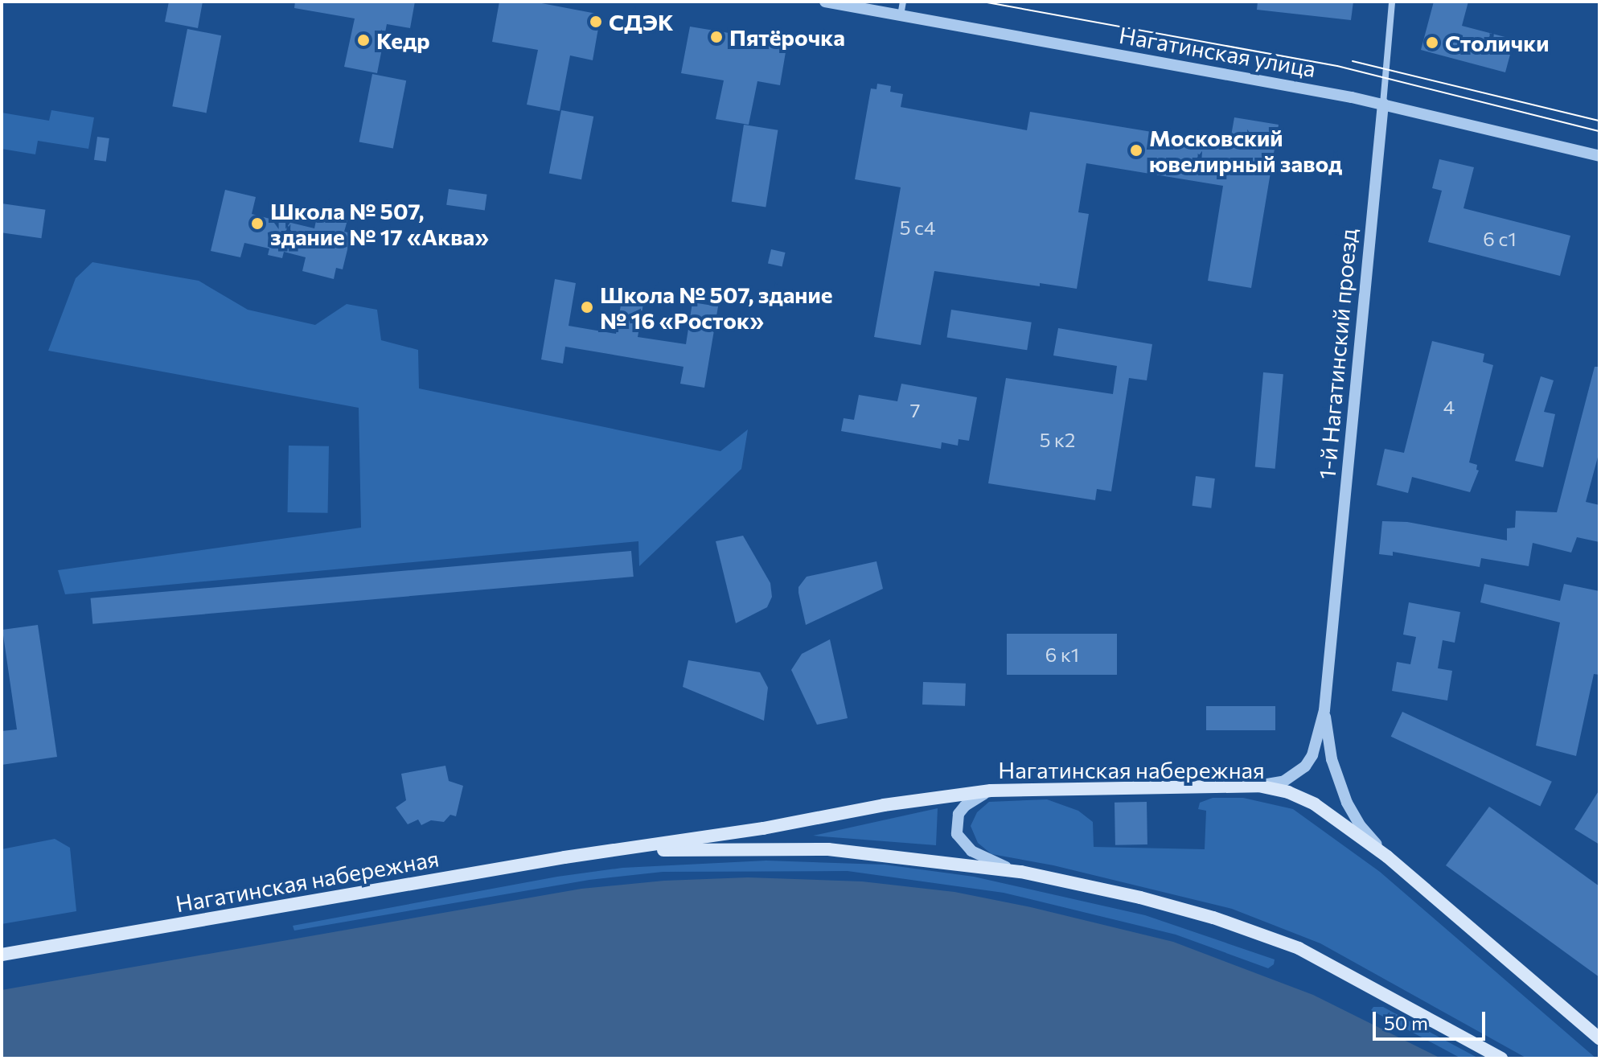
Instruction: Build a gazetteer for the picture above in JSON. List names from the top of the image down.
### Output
{
  "streets": {
    "main road": ["Нагатинская набережная"],
    "street": ["Нагатинская улица", "1-й Нагатинский проезд"]
  },
  "crossings": [
    ["Нагатинская улица", "1-й Нагатинский проезд"]
  ],
  "places": [
    "СДЭК",
    "Пятёрочка",
    "Кедр",
    "Столички",
    "Московский ювелирный завод",
    "Школа № 507, здание № 17 «Аква»",
    "Школа № 507, здание № 16 «Росток»"
  ],
  "house_numbers": [
    "5 с4",
    "6 с1",
    "4",
    "7",
    "5 к2",
    "6 к1"
  ],
  "scale_bar": "50 m"
}
